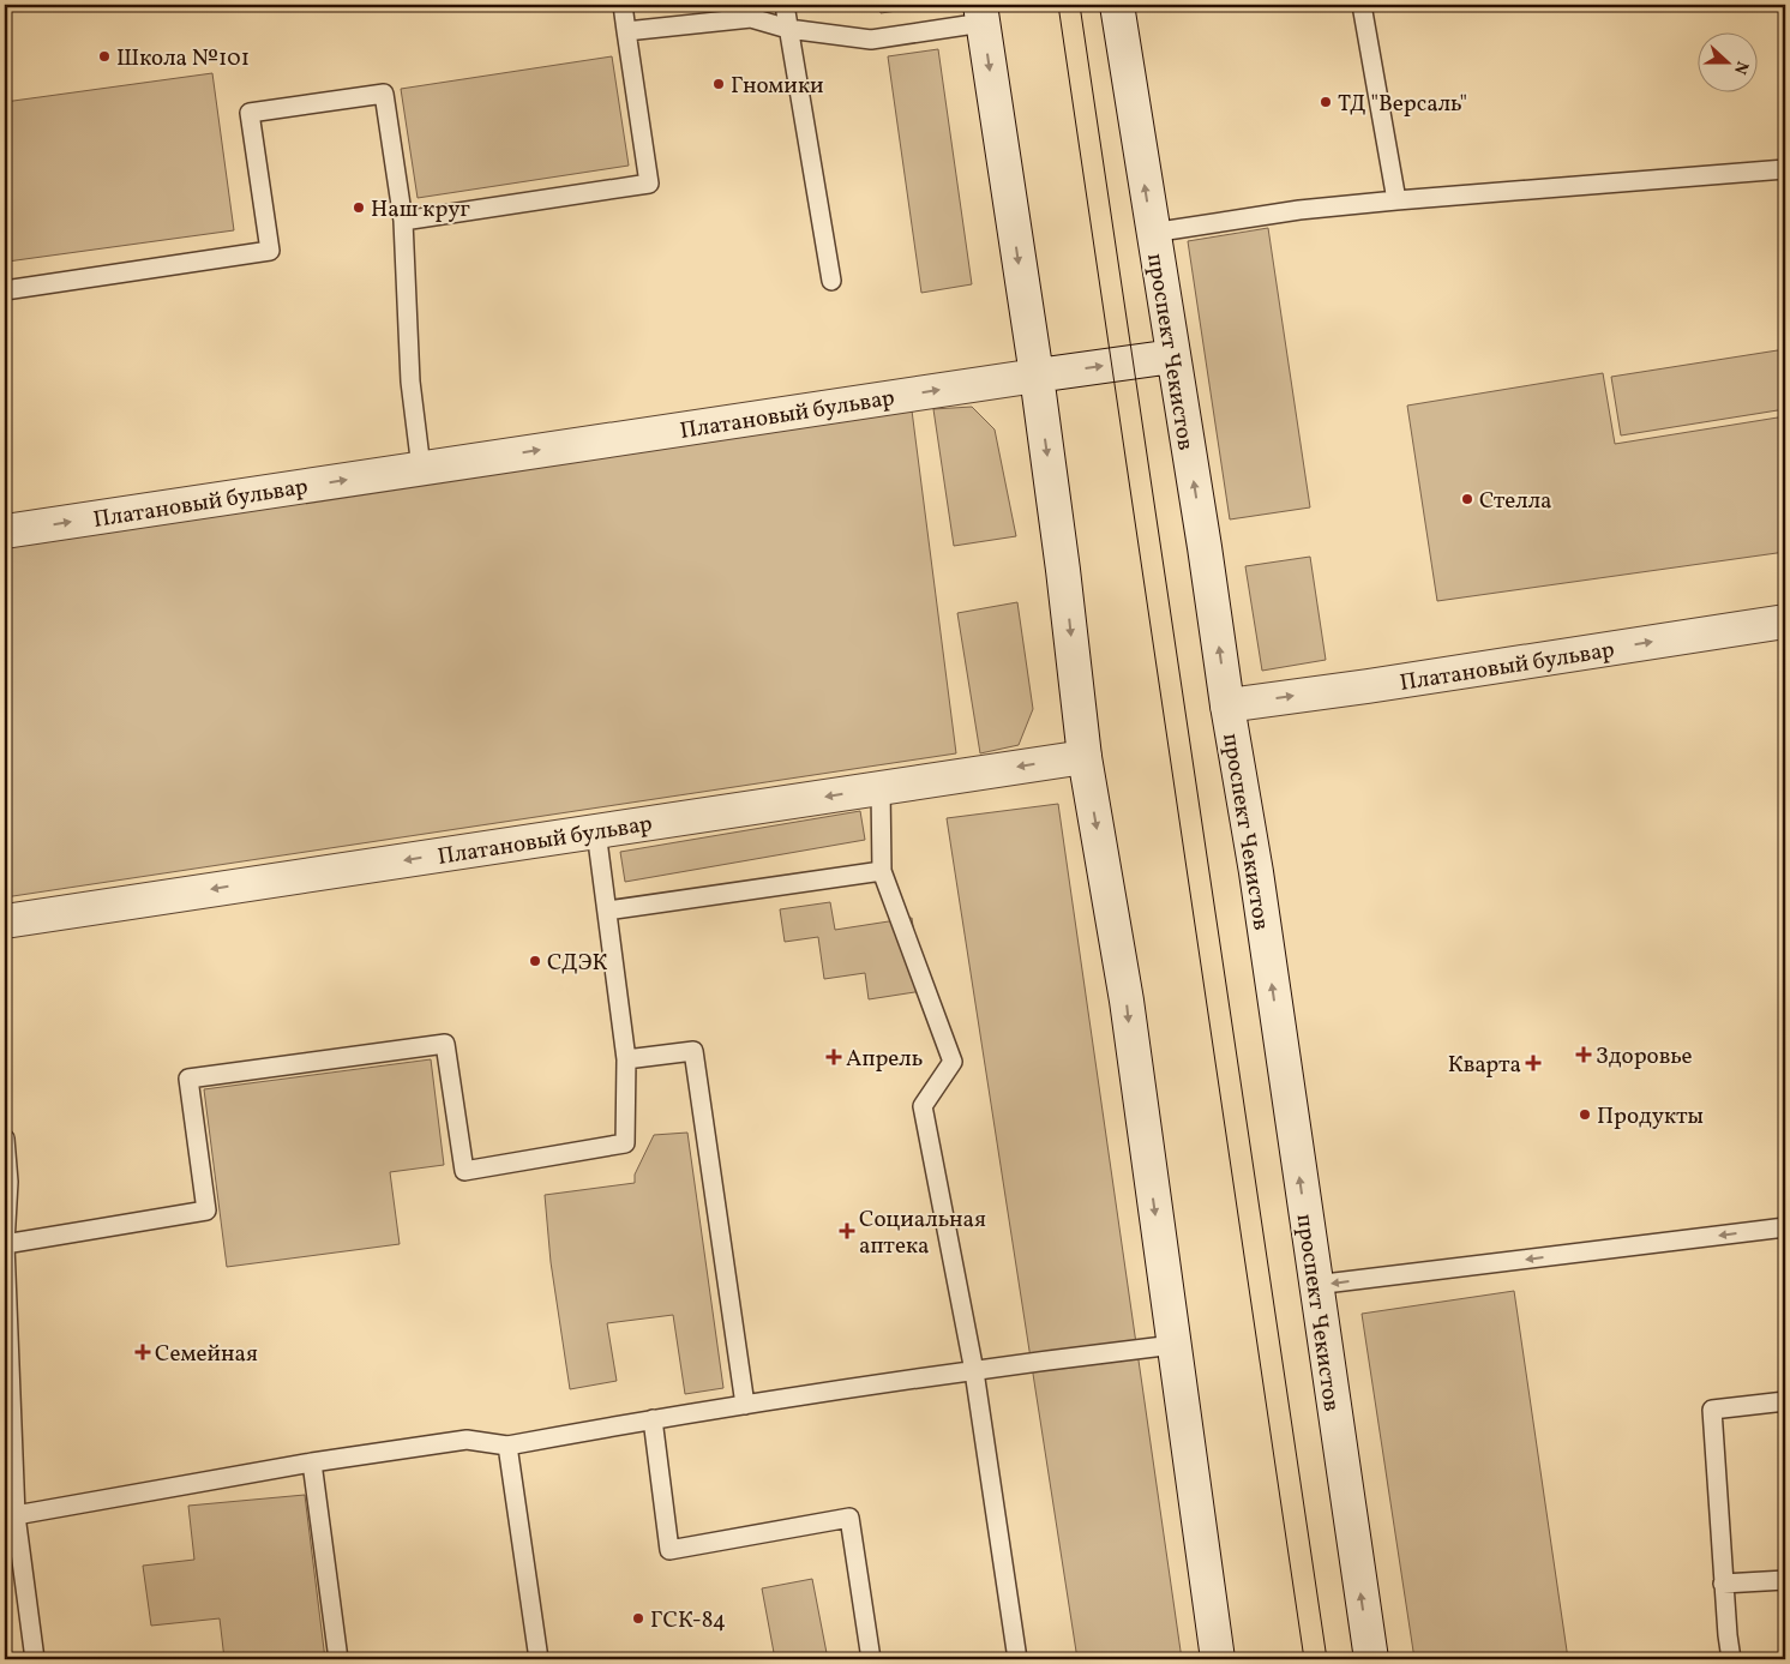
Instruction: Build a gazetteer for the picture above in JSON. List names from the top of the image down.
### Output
{
  "streets": {
    "main road": ["проспект Чекистов", "Платановый бульвар"]
  },
  "crossings": [
    ["проспект Чекистов", "Платановый бульвар"]
  ],
  "places": {
    "other": [
      "Школа №101",
      "Гномики",
      "ТД \"Версаль\"",
      "Наш круг",
      "Стелла",
      "СДЭК",
      "Продукты",
      "ГСК-84"
    ],
    "health": [
      "Здоровье",
      "Апрель",
      "Кварта",
      "Социальная аптека",
      "Семейная"
    ]
  },
  "north": "right"
}
